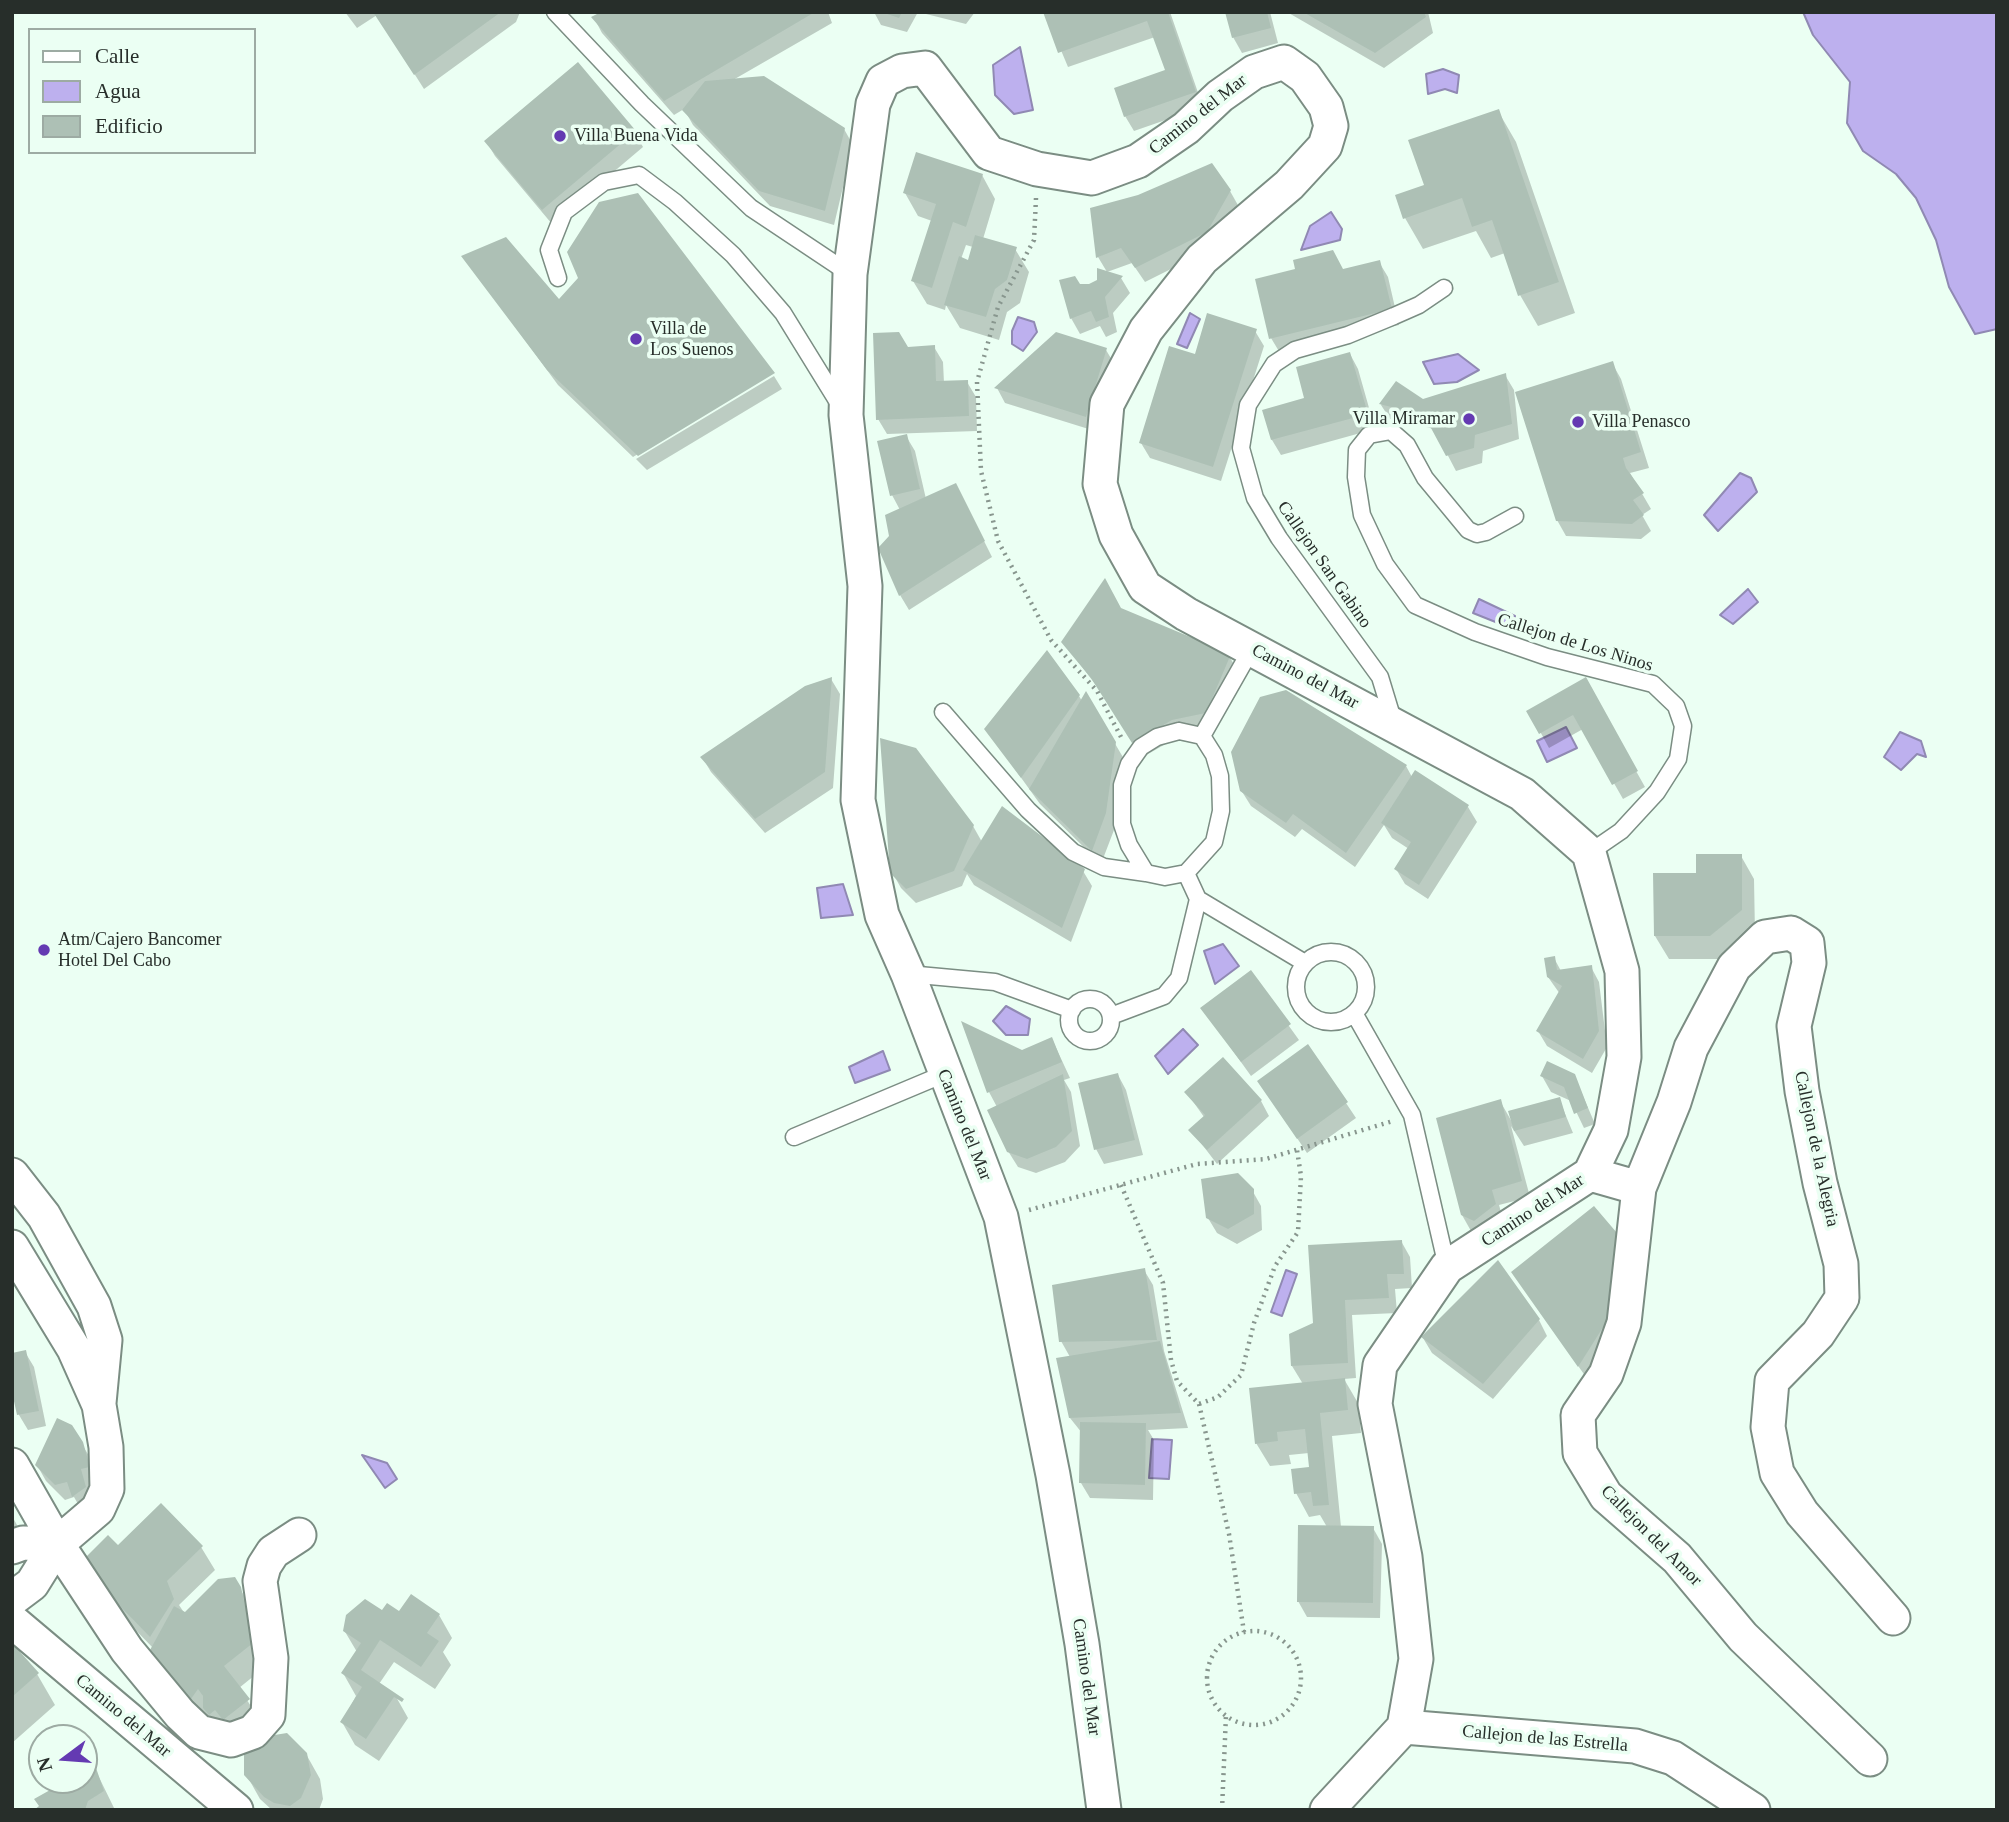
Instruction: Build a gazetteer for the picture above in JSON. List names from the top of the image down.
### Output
{
  "streets": {
    "street": [
      "Camino del Mar",
      "Callejon de la Alegria",
      "Callejon del Amor",
      "Callejon de las Estrella"
    ],
    "lane": ["Callejon San Gabino", "Callejon de Los Ninos"]
  },
  "crossings": [
    ["Camino del Mar", "Callejon San Gabino"],
    ["Camino del Mar", "Callejon de Los Ninos"],
    ["Camino del Mar", "Callejon de las Estrella"],
    ["Callejon de la Alegria", "Callejon del Amor"]
  ],
  "places": [
    "Villa Buena Vida",
    "Villa de Los Suenos",
    "Villa Miramar",
    "Villa Penasco",
    "Atm/Cajero Bancomer Hotel Del Cabo"
  ],
  "legend": ["Calle", "Agua", "Edificio"],
  "north": "left"
}
